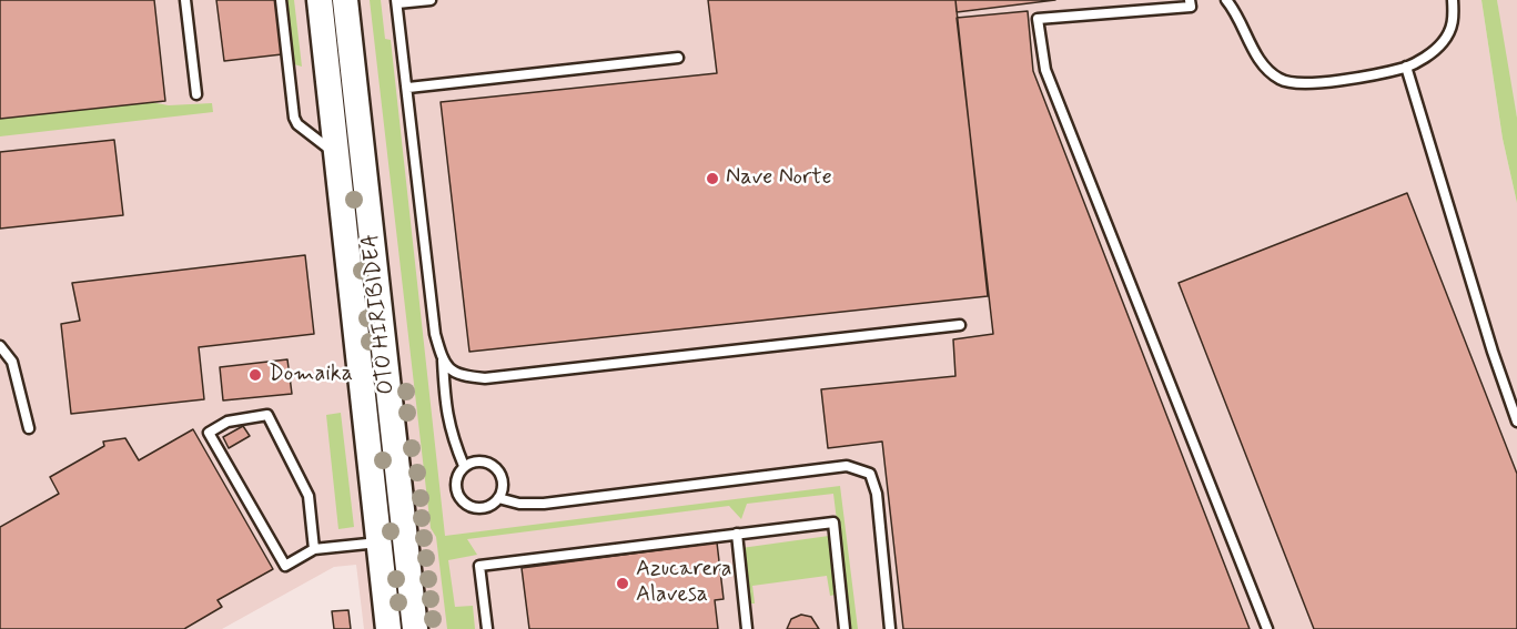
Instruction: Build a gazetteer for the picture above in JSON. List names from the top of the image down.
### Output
{
  "streets": {
    "street": ["OTO HIRIBIDEA"]
  },
  "places": ["Nave Norte", "Domaika", "Azucarera Alavesa"]
}
